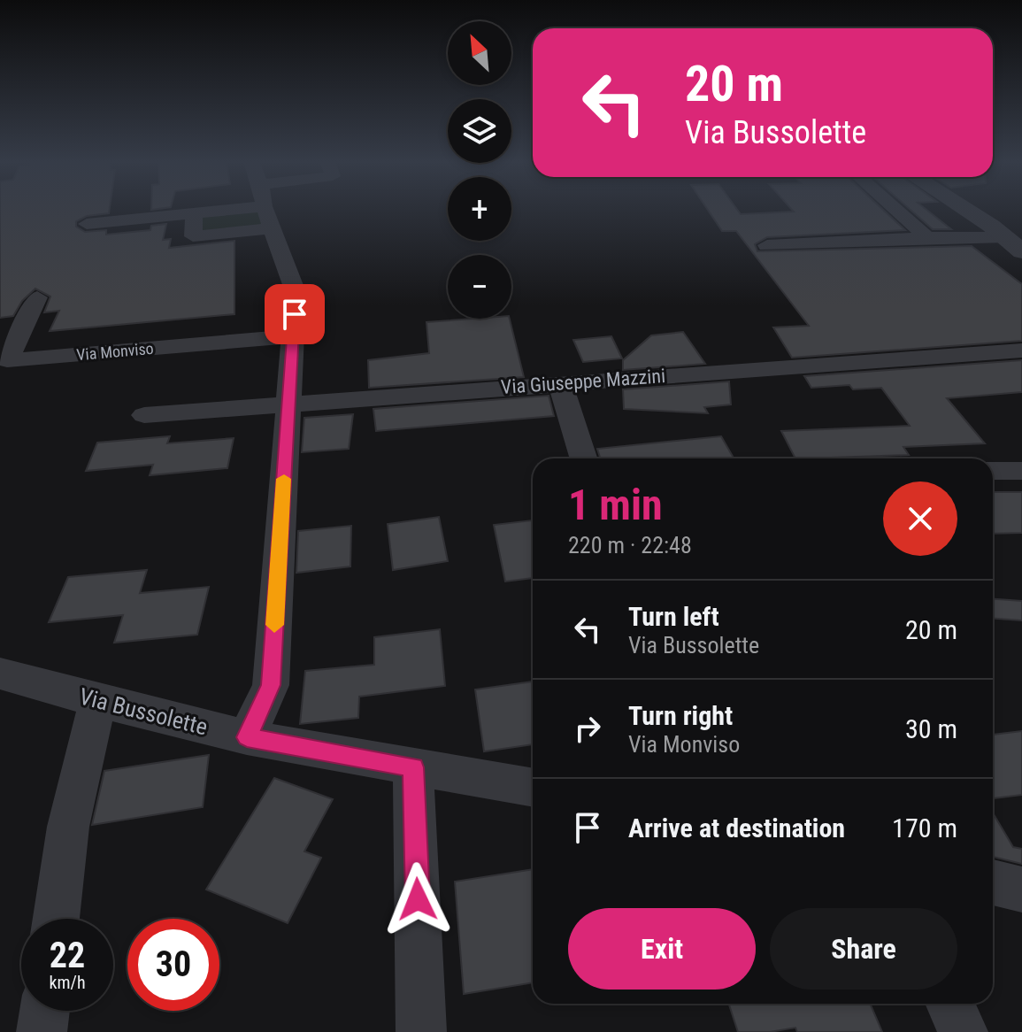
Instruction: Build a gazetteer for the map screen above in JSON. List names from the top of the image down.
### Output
{
  "streets": {
    "street": ["Via Monviso", "Via Giuseppe Mazzini", "Via Bussolette"]
  },
  "north": "top left",
  "page": {
    "map_buttons": ["+", "−"],
    "turn": ["20 m", "Via Bussolette"],
    "heading": ["1 min", "220 m · 22:48"],
    "list": [
      {
        "name": "Turn left",
        "note": "Via Bussolette",
        "value": "20 m"
      },
      {
        "name": "Turn right",
        "note": "Via Monviso",
        "value": "30 m"
      },
      {
        "name": "Arrive at destination",
        "value": "170 m"
      }
    ],
    "buttons": ["Exit", "Share"],
    "speed": "22 km/h",
    "limit": "30"
  }
}
